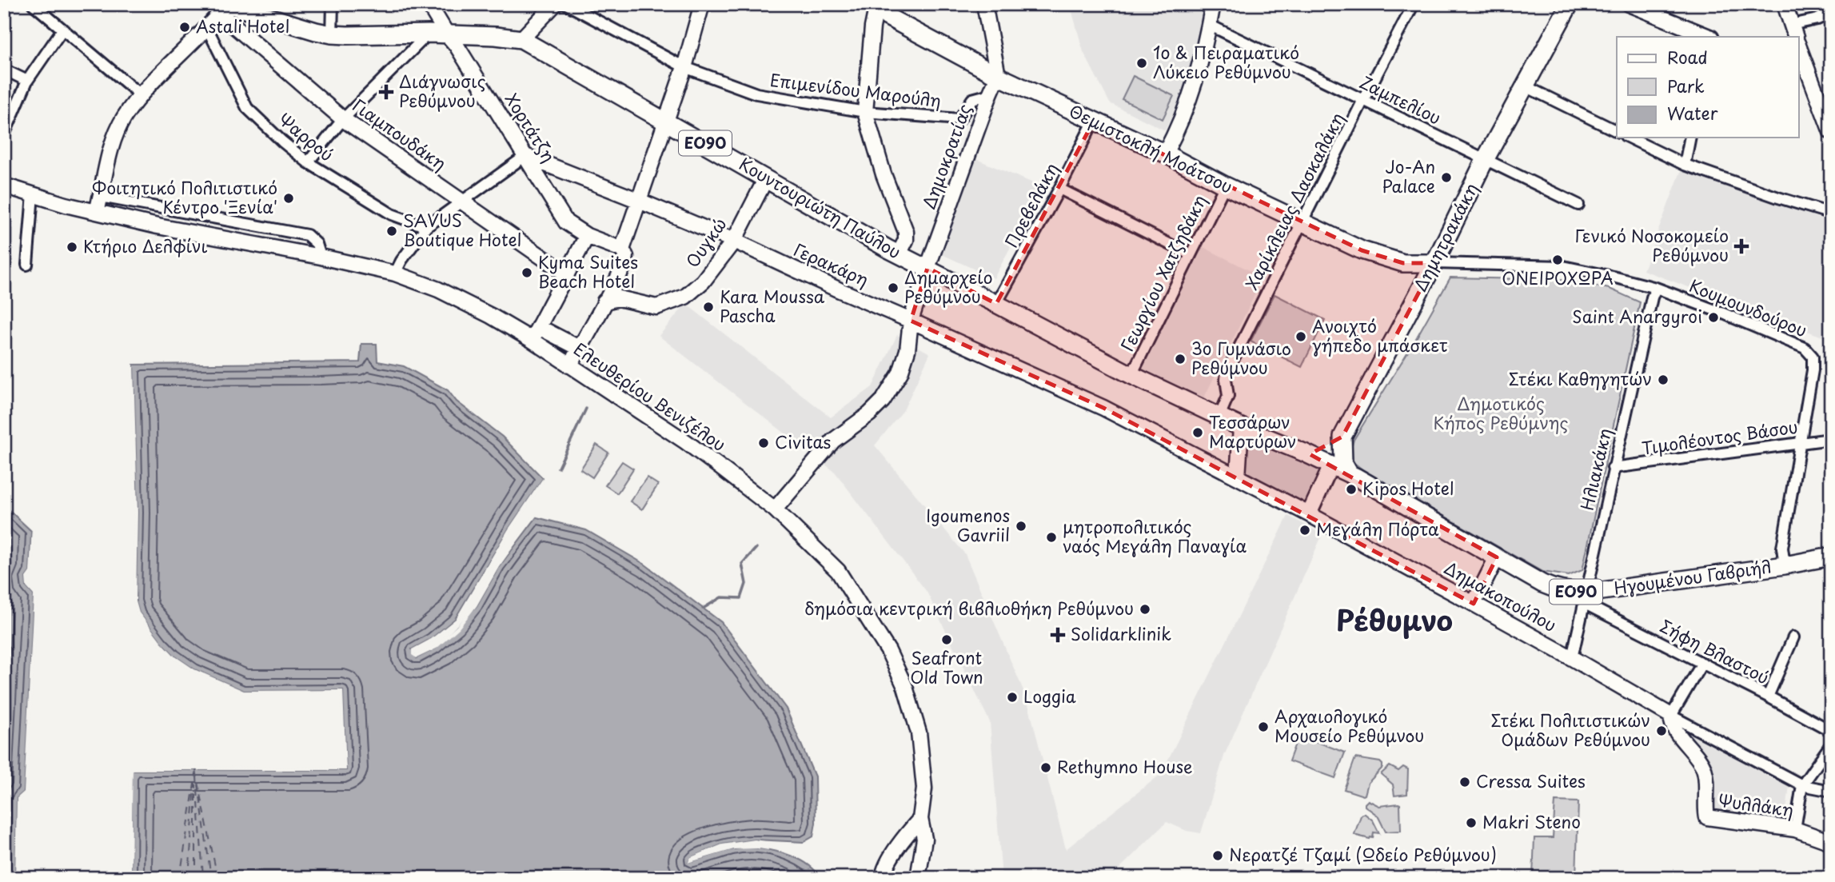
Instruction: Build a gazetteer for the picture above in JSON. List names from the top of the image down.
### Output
{
  "streets": {
    "main road": [
      "ΕΟ90",
      "Θεμιστοκλή Μοάτσου",
      "Κουντουριώτη Παύλου",
      "Δημητρακάκη",
      "Ηγουμένου Γαβριήλ"
    ],
    "street": [
      "Επιμενίδου Μαρούλη",
      "Ζαμπελίου",
      "Χορτάτζη",
      "Γιαμπουδάκη",
      "Ψαρρού",
      "Δημοκρατίας",
      "Χαρίκλειας Δασκαλάκη",
      "Πρεβελάκη",
      "Ουγκώ",
      "Γερακάρη",
      "Γεωργίου Χατζηδάκη",
      "Κουμουνδούρου",
      "Ελευθερίου Βενιζέλου",
      "Τιμολέοντος Βάσου",
      "Ηλιακάκη",
      "Δημακοπούλου",
      "Σήφη Βλαστού",
      "Ψυλλάκη"
    ]
  },
  "crossings": [
    ["Επιμενίδου Μαρούλη", "Δημοκρατίας"],
    ["Ζαμπελίου", "Χαρίκλειας Δασκαλάκη"],
    ["Ζαμπελίου", "Δημητρακάκη"],
    ["Χορτάτζη", "Κουντουριώτη Παύλου"],
    ["Χορτάτζη", "Γερακάρη"],
    ["Γιαμπουδάκη", "Κουντουριώτη Παύλου"],
    ["ΕΟ90", "Κουντουριώτη Παύλου"],
    ["ΕΟ90", "Ηγουμένου Γαβριήλ"],
    ["Θεμιστοκλή Μοάτσου", "Δημοκρατίας"],
    ["Θεμιστοκλή Μοάτσου", "Χαρίκλειας Δασκαλάκη"],
    ["Θεμιστοκλή Μοάτσου", "Πρεβελάκη"],
    ["Θεμιστοκλή Μοάτσου", "Δημητρακάκη"],
    ["Θεμιστοκλή Μοάτσου", "Γεωργίου Χατζηδάκη"],
    ["Θεμιστοκλή Μοάτσου", "Κουμουνδούρου"],
    ["Δημοκρατίας", "Κουντουριώτη Παύλου"],
    ["Δημοκρατίας", "Γερακάρη"],
    ["Δημοκρατίας", "Ελευθερίου Βενιζέλου"],
    ["Χαρίκλειας Δασκαλάκη", "Κουντουριώτη Παύλου"],
    ["Πρεβελάκη", "Κουντουριώτη Παύλου"],
    ["Κουντουριώτη Παύλου", "Ουγκώ"],
    ["Κουντουριώτη Παύλου", "Γεωργίου Χατζηδάκη"],
    ["Δημητρακάκη", "Κουμουνδούρου"],
    ["Ουγκώ", "Γερακάρη"],
    ["Κουμουνδούρου", "Τιμολέοντος Βάσου"],
    ["Κουμουνδούρου", "Ηλιακάκη"],
    ["Τιμολέοντος Βάσου", "Ηλιακάκη"],
    ["Ηλιακάκη", "Ηγουμένου Γαβριήλ"],
    ["Ηλιακάκη", "Δημακοπούλου"],
    ["Ηλιακάκη", "Σήφη Βλαστού"],
    ["Ηγουμένου Γαβριήλ", "Σήφη Βλαστού"],
    ["Δημακοπούλου", "Ψυλλάκη"]
  ],
  "districts": ["Ρέθυμνο"],
  "parks": ["Δημοτικός Κήπος Ρεθύμνης"],
  "places": {
    "other": [
      "Astali Hotel",
      "1ο & Πειραματικό Λύκειο Ρεθύμνου",
      "Jo-An Palace",
      "Φοιτητικό Πολιτιστικό Κέντρο 'Ξενία'",
      "SAVUS Boutique Hotel",
      "Κτήριο Δελφίνι",
      "ΟΝΕΙΡΟΧΩΡΑ",
      "Kyma Suites Beach Hotel",
      "Δημαρχείο Ρεθύμνου",
      "Kara Moussa Pascha",
      "Saint Anargyroi",
      "Ανοιχτό γήπεδο μπάσκετ",
      "3o Γυμνάσιο Ρεθύμνου",
      "Στέκι Καθηγητών",
      "Τεσσάρων Μαρτύρων",
      "Civitas",
      "Kipos Hotel",
      "Igoumenos Gavriil",
      "Μεγάλη Πόρτα",
      "μητροπολιτικός ναός Μεγάλη Παναγία",
      "δημόσια κεντρική βιβλιοθήκη Ρεθύμνου",
      "Seafront Old Town",
      "Loggia",
      "Αρχαιολογικό Μουσείο Ρεθύμνου",
      "Στέκι Πολιτιστικών Ομάδων Ρεθύμνου",
      "Rethymno House",
      "Cressa Suites",
      "Makri Steno",
      "Νερατζέ Τζαμί (Ωδείο Ρεθύμνου)"
    ],
    "health": ["Διάγνωσις Ρεθύμνου", "Γενικό Νοσοκομείο Ρεθύμνου", "Solidarklinik"]
  },
  "legend": ["Road", "Park", "Water"]
}
